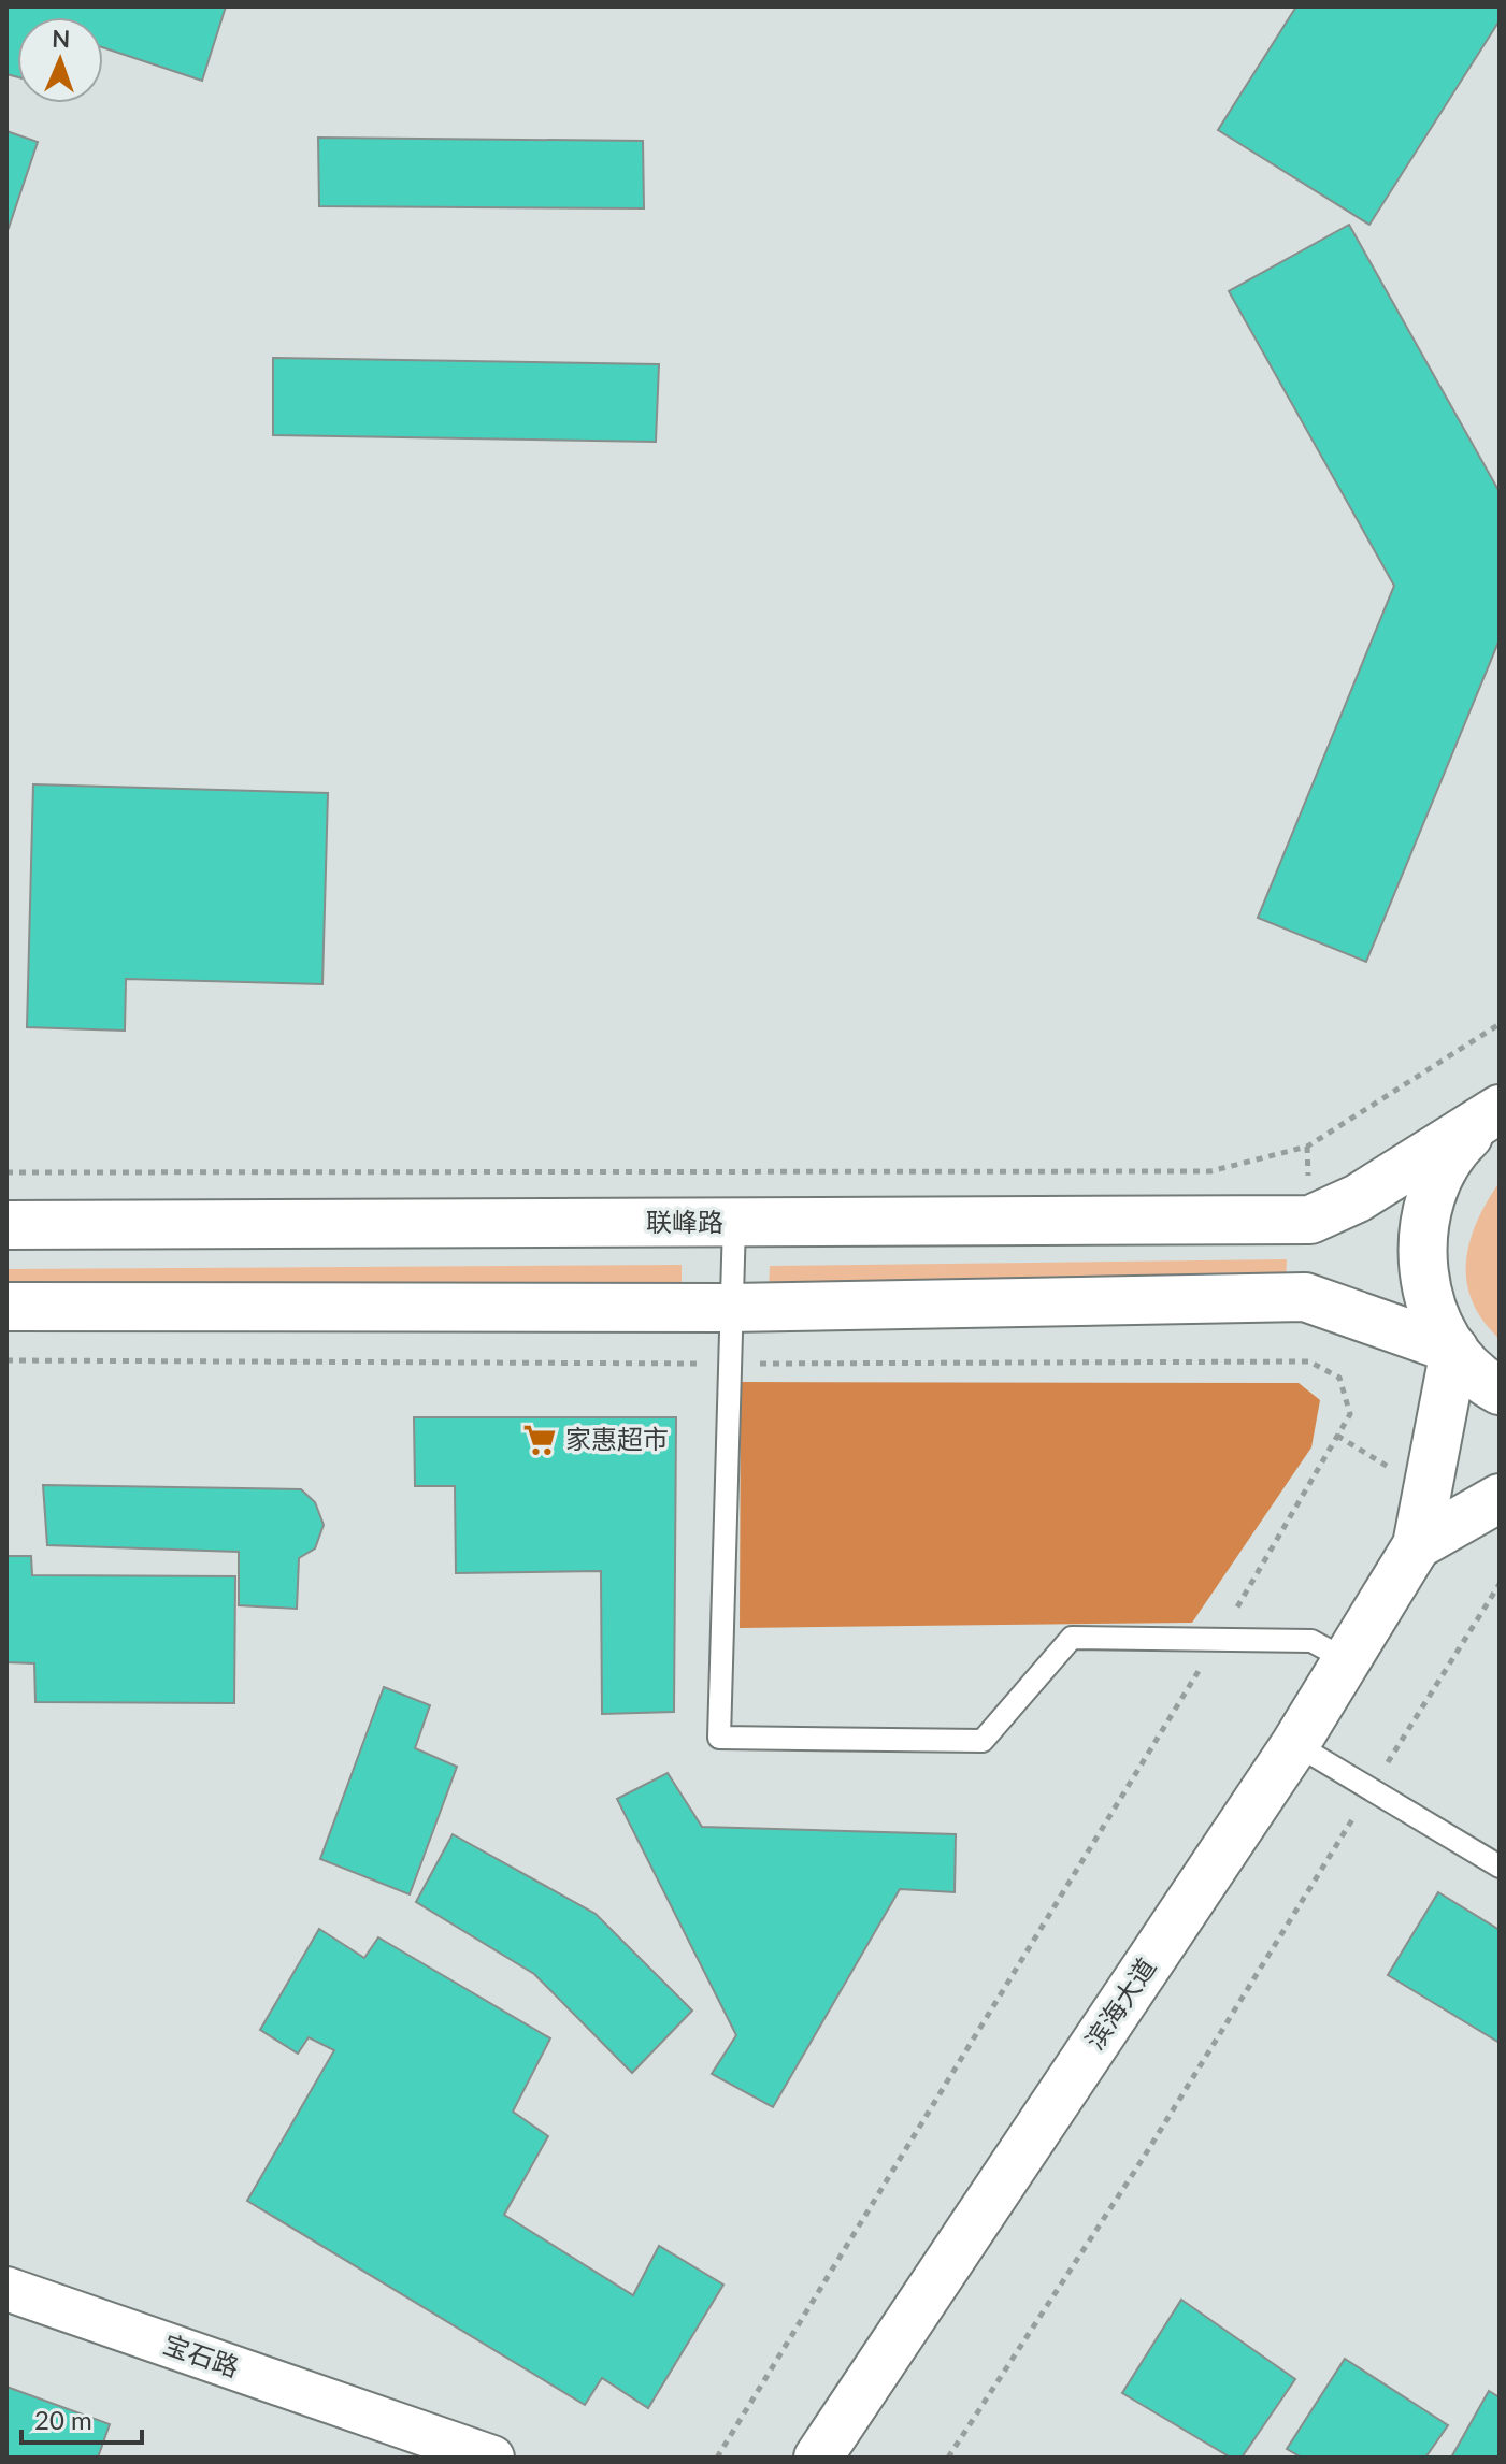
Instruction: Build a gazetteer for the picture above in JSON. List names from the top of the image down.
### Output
{
  "streets": {
    "main road": ["联峰路", "滨海大道"],
    "street": ["宝石路"]
  },
  "places": {
    "supermarket": ["家惠超市"]
  },
  "scale_bar": "20 m",
  "north": "top"
}
